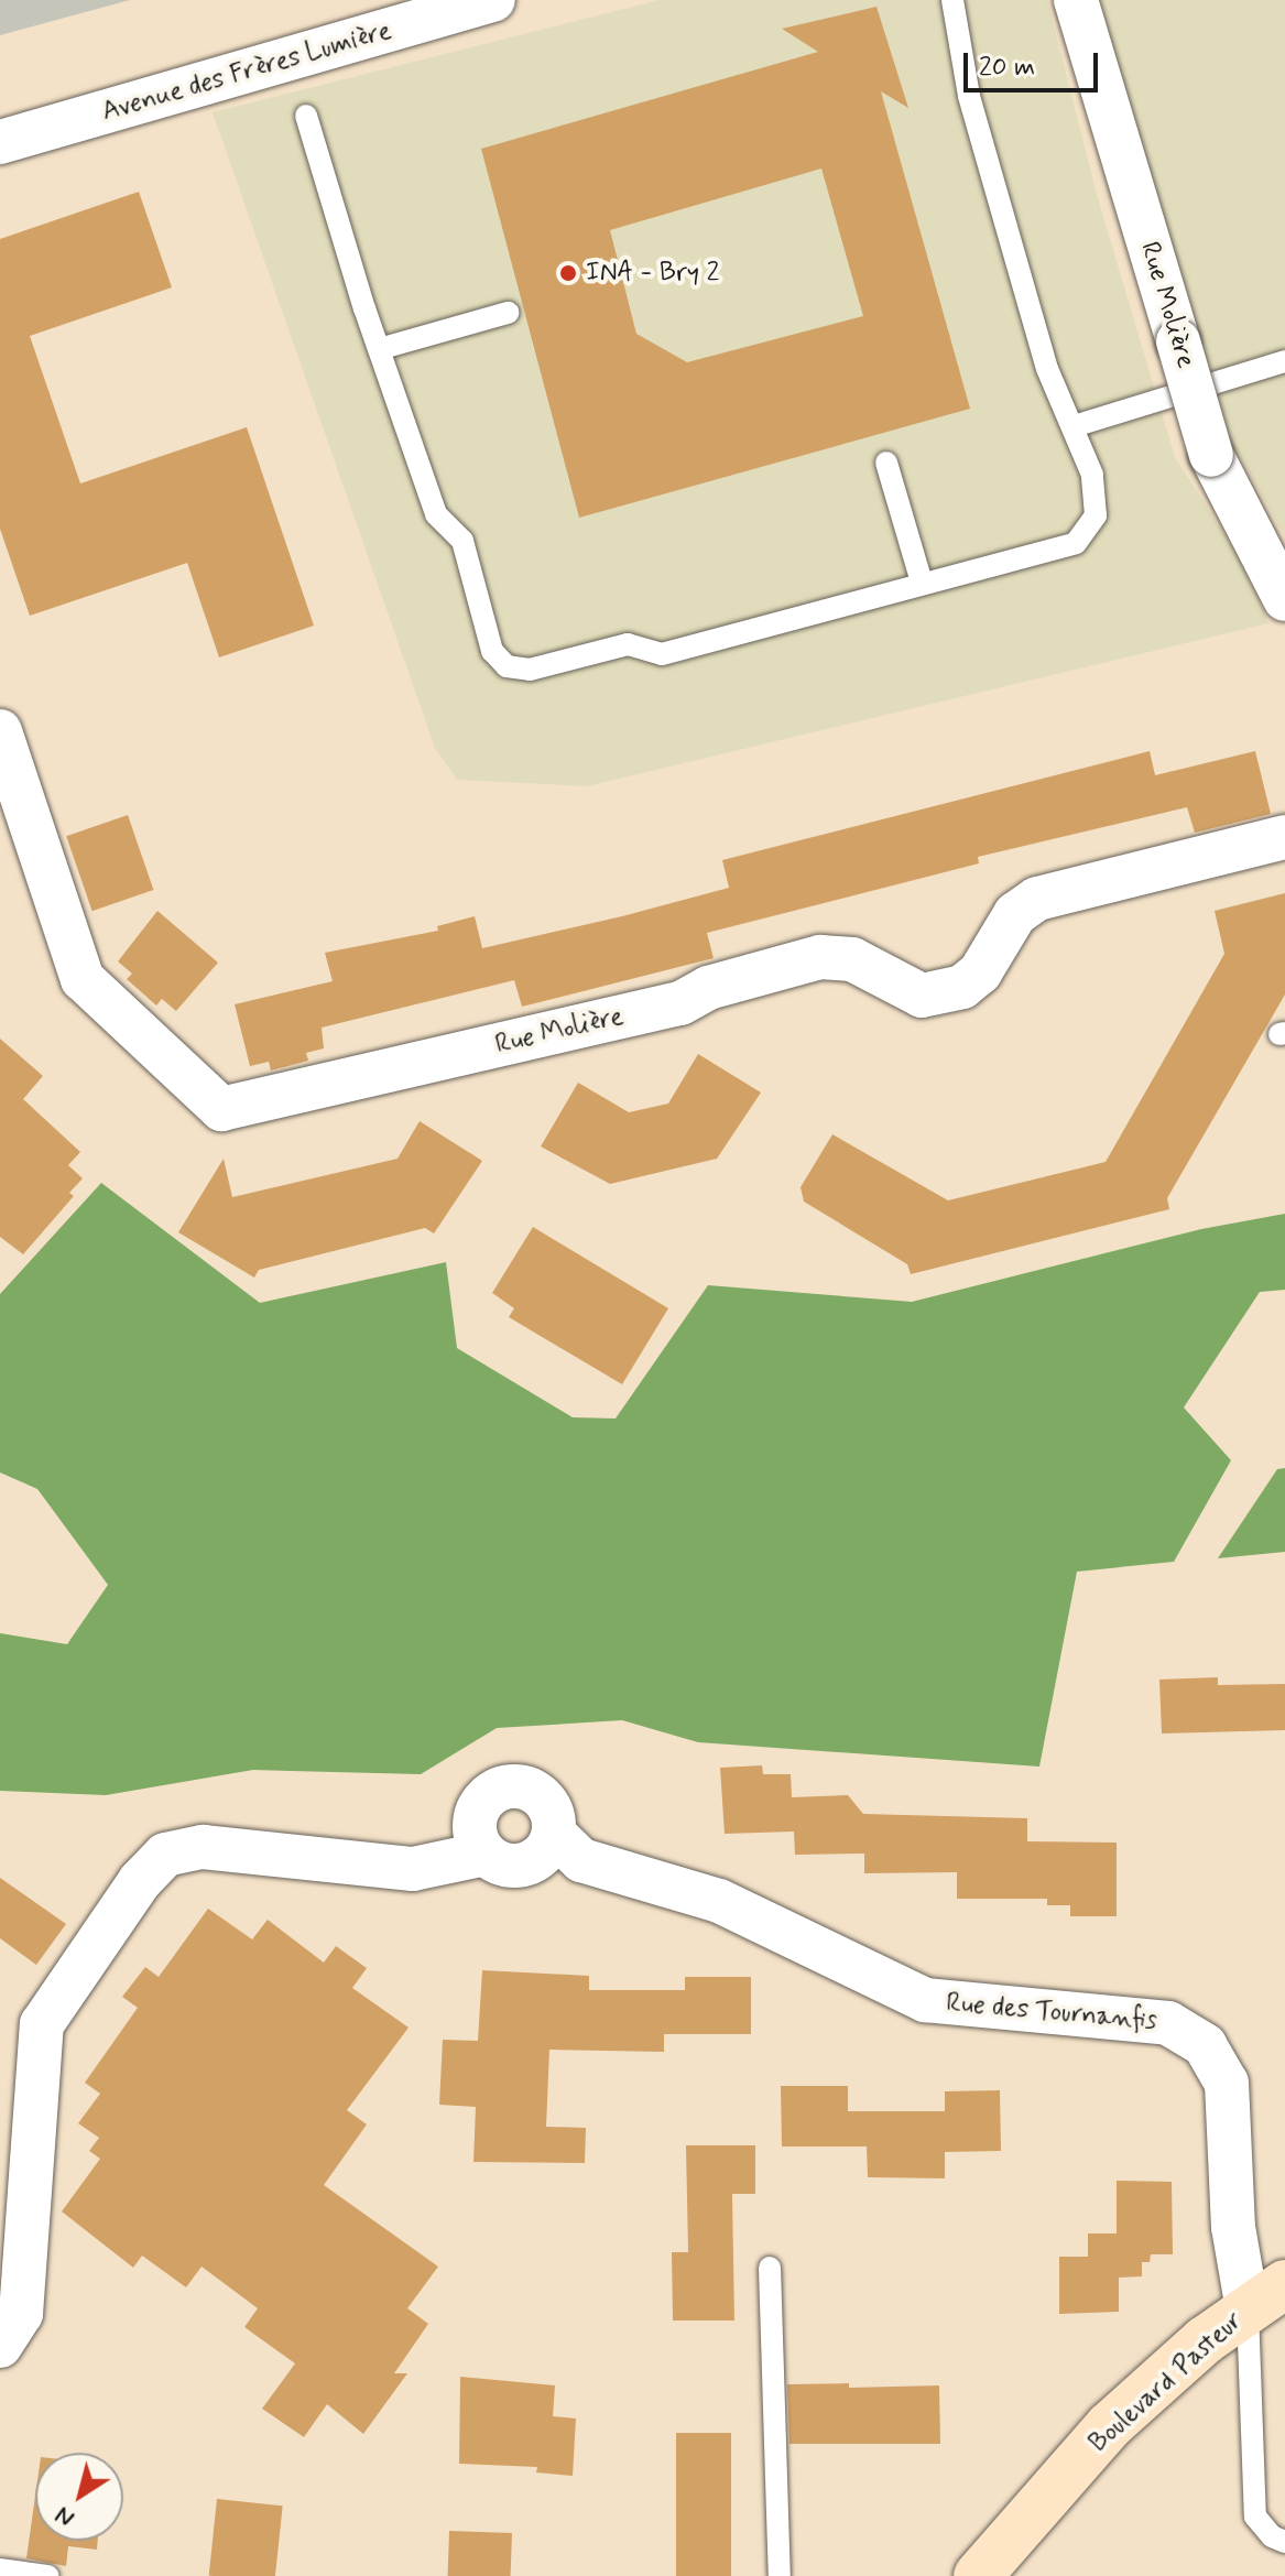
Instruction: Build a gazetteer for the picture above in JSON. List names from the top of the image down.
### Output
{
  "streets": {
    "main road": ["Boulevard Pasteur"],
    "street": ["Avenue des Frères Lumière", "Rue Molière", "Rue des Tournanfis"]
  },
  "crossings": [
    ["Rue des Tournanfis", "Boulevard Pasteur"]
  ],
  "places": ["INA - Bry 2"],
  "scale_bar": "20 m",
  "north": "bottom left"
}
